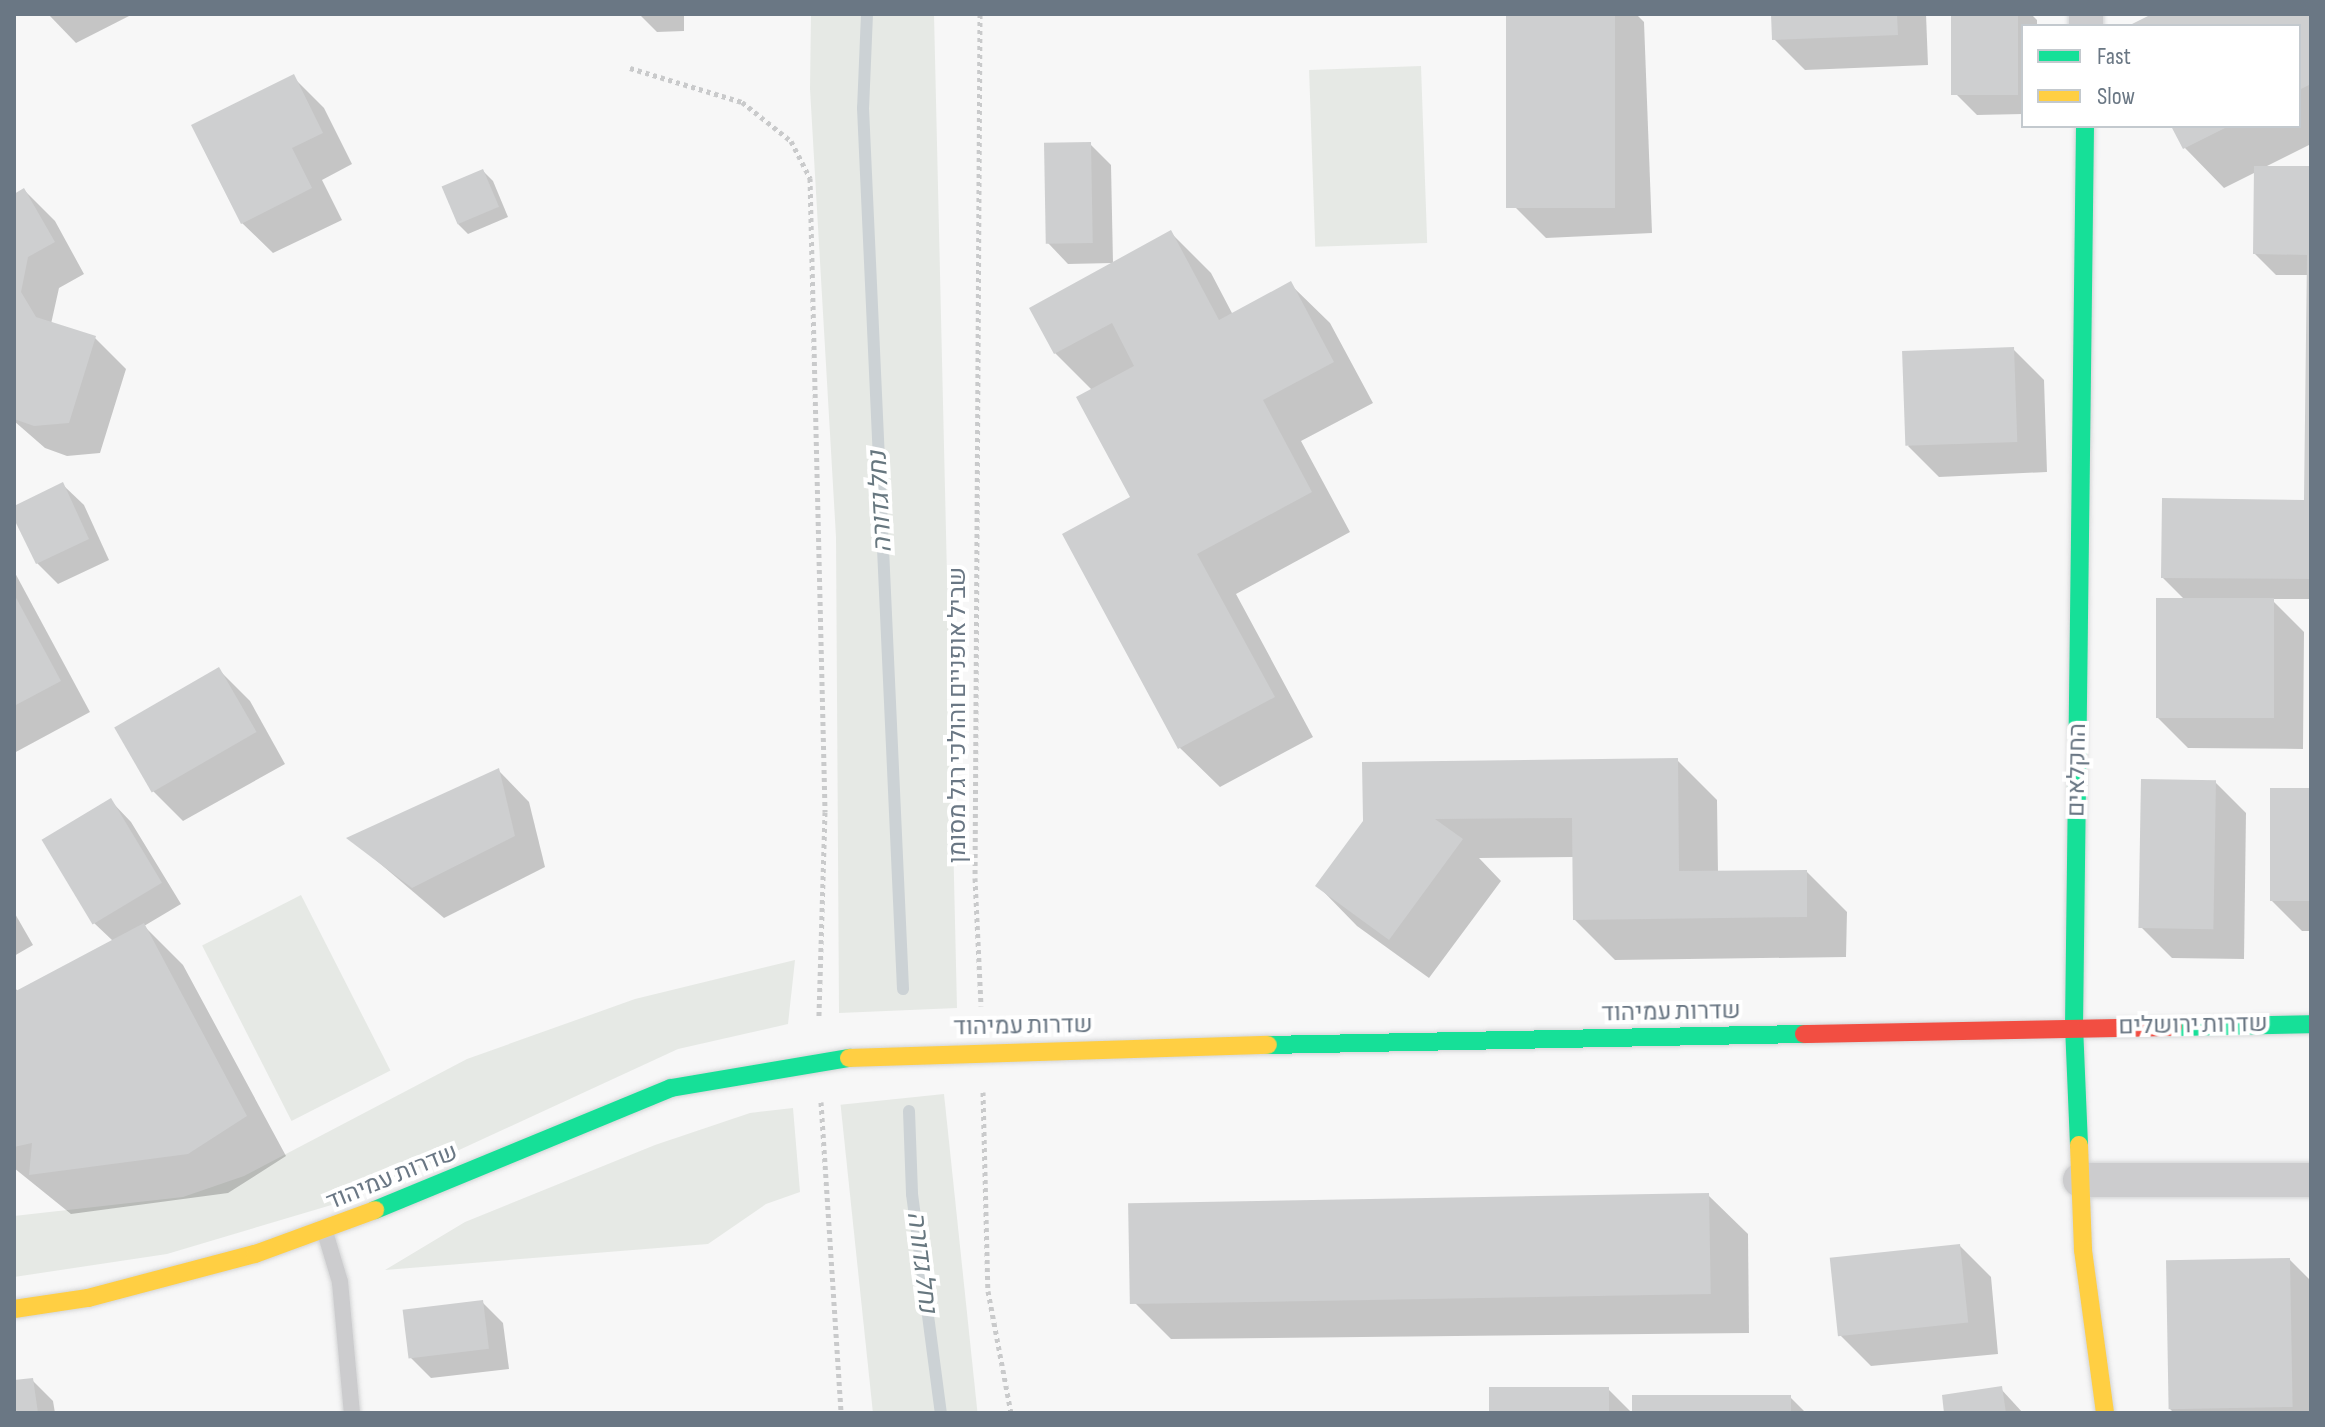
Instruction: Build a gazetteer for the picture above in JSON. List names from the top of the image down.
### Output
{
  "streets": {
    "street": ["החקלאים", "שדרות עמיהוד", "שדרות ירושלים"],
    "path": ["שביל אופניים והולכי רגל מסומן"]
  },
  "crossings": [
    ["שביל אופניים והולכי רגל מסומן", "שדרות עמיהוד"],
    ["החקלאים", "שדרות עמיהוד"],
    ["החקלאים", "שדרות ירושלים"],
    ["שדרות עמיהוד", "שדרות ירושלים"]
  ],
  "water": ["נחל גדורה"],
  "legend": ["Fast", "Slow"]
}
